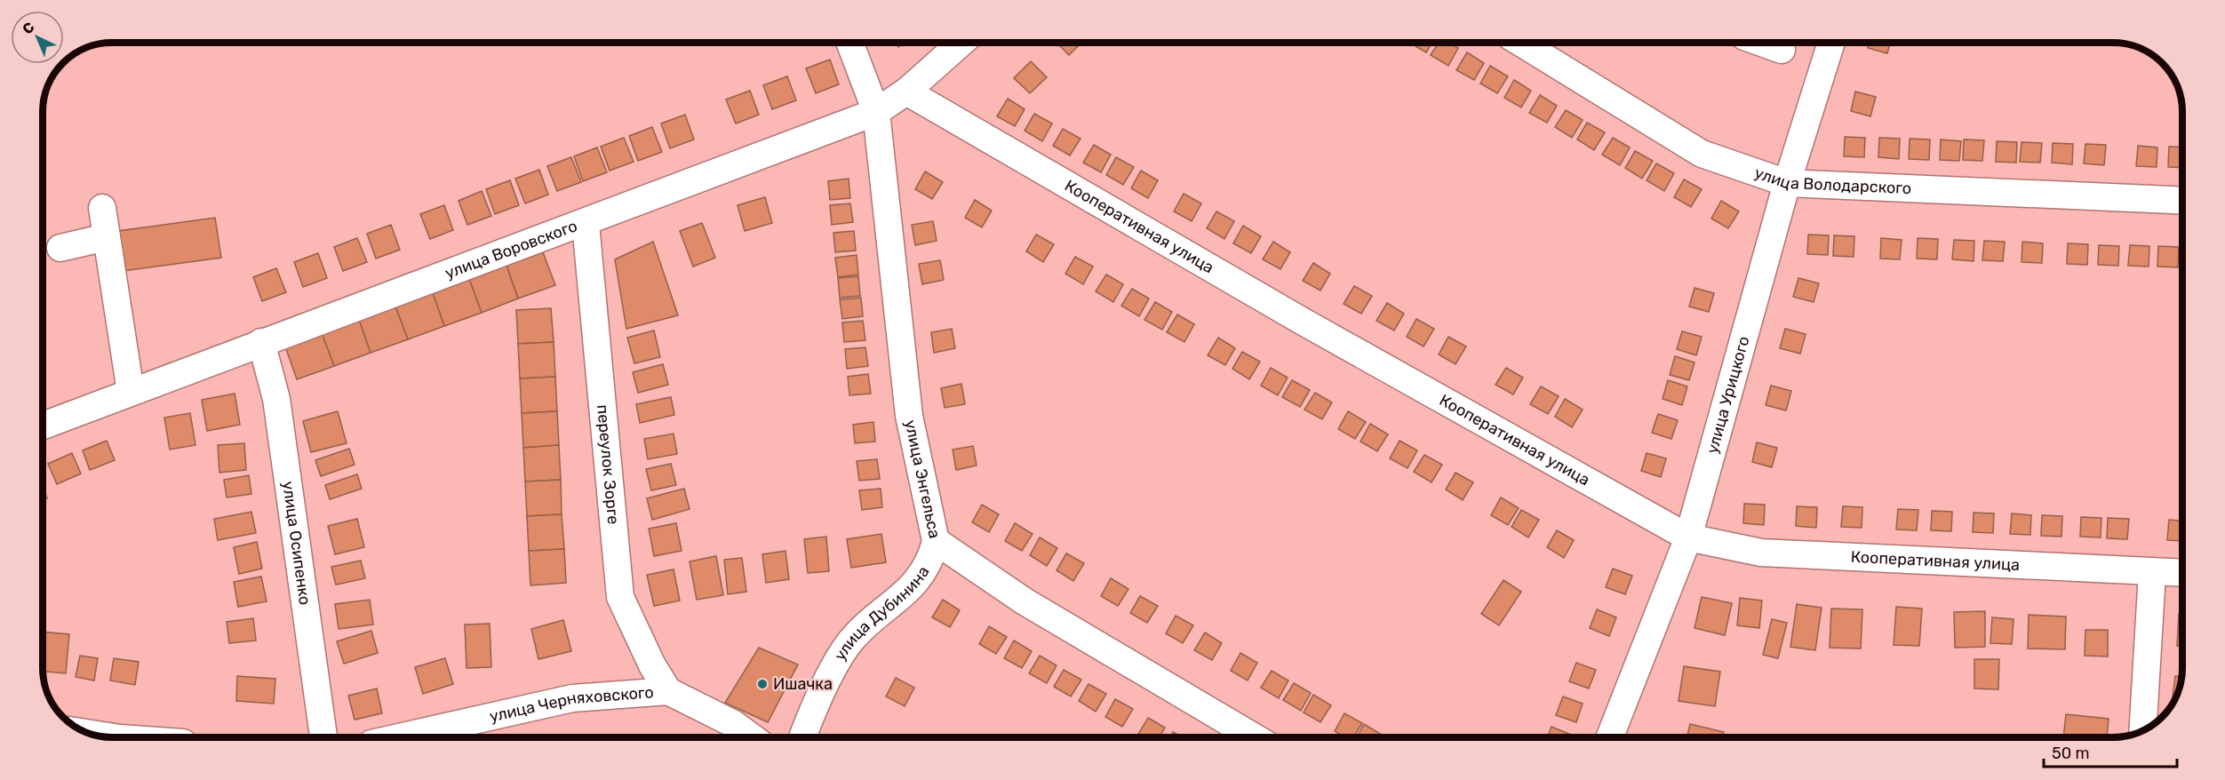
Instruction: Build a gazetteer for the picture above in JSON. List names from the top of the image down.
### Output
{
  "streets": {
    "street": [
      "улица Володарского",
      "Кооперативная улица",
      "улица Воровского",
      "улица Урицкого",
      "переулок Зорге",
      "улица Энгельса",
      "улица Осипенко",
      "улица Дубинина",
      "улица Черняховского"
    ]
  },
  "crossings": [
    ["улица Володарского", "улица Урицкого"],
    ["Кооперативная улица", "улица Воровского"],
    ["Кооперативная улица", "улица Урицкого"],
    ["улица Воровского", "переулок Зорге"],
    ["улица Воровского", "улица Энгельса"],
    ["улица Воровского", "улица Осипенко"],
    ["переулок Зорге", "улица Черняховского"],
    ["улица Энгельса", "улица Дубинина"]
  ],
  "places": ["Ишачка"],
  "scale_bar": "50 m",
  "north": "top left"
}
